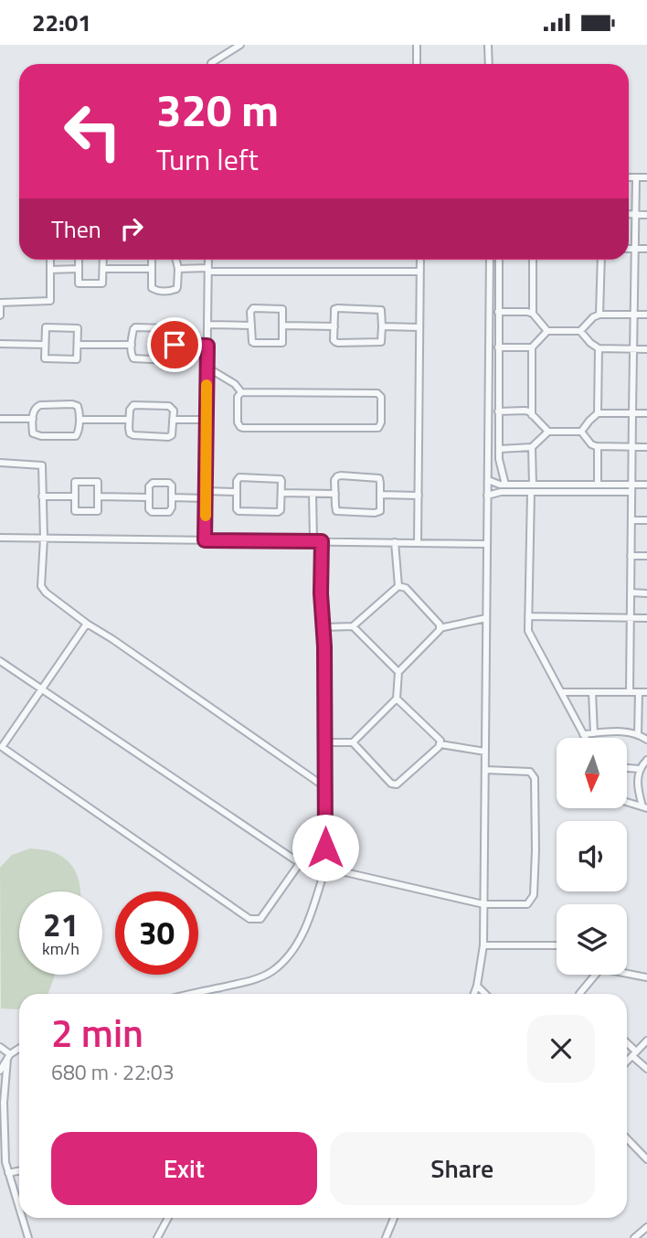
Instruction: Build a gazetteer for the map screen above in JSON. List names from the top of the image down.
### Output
{
  "north": "bottom",
  "page": {
    "status": "22:01",
    "turn": ["320 m", "Turn left"],
    "then": "Then",
    "speed": "21 km/h",
    "limit": "30",
    "heading": ["2 min", "680 m · 22:03"],
    "buttons": ["Exit", "Share"]
  }
}
